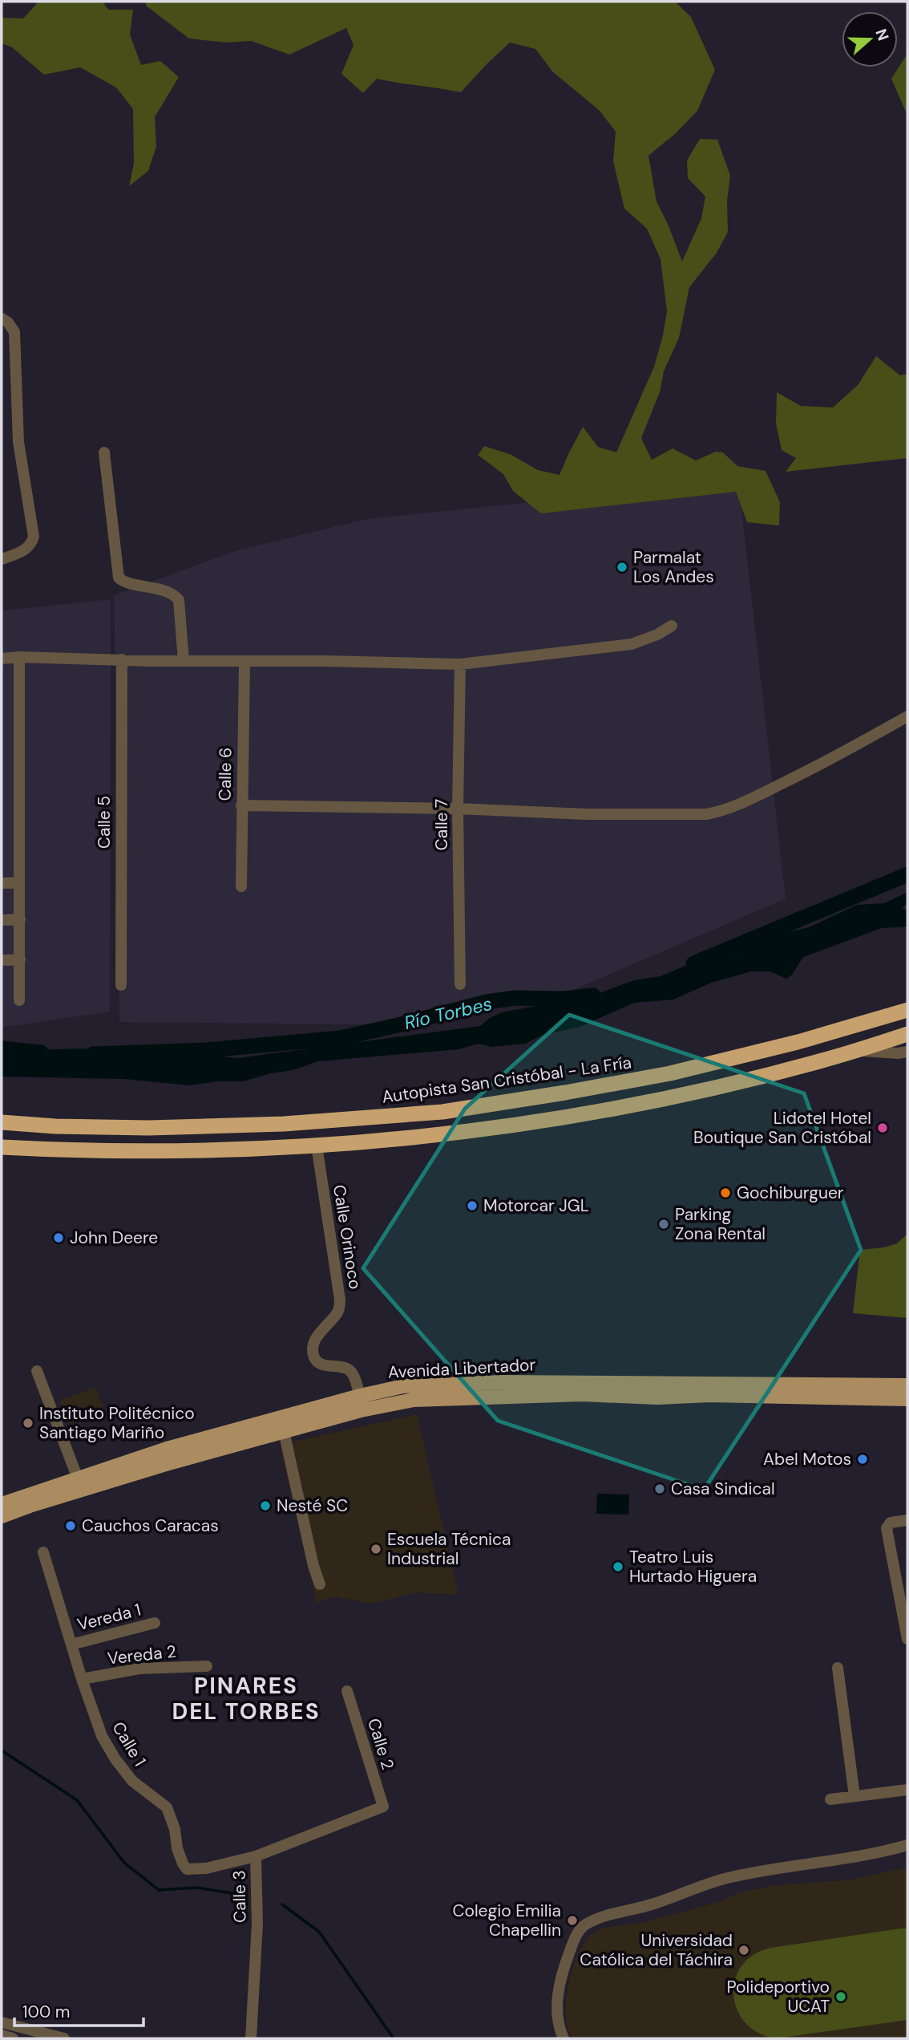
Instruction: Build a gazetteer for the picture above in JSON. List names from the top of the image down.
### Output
{
  "streets": {
    "highway": ["Autopista San Cristóbal - La Fría"],
    "main road": ["Avenida Libertador"],
    "street": [
      "Calle 6",
      "Calle 5",
      "Calle 7",
      "Calle Orinoco",
      "Vereda 1",
      "Vereda 2",
      "Calle 1",
      "Calle 2",
      "Calle 3"
    ]
  },
  "crossings": [
    ["Calle Orinoco", "Avenida Libertador"],
    ["Vereda 1", "Calle 1"],
    ["Vereda 2", "Calle 1"],
    ["Calle 1", "Calle 3"],
    ["Calle 2", "Calle 3"]
  ],
  "districts": ["PINARES DEL TORBES"],
  "water": ["Río Torbes"],
  "places": [
    "Parmalat Los Andes",
    "Lidotel Hotel Boutique San Cristóbal",
    "Gochiburguer",
    "Motorcar JGL",
    "Parking Zona Rental",
    "John Deere",
    "Instituto Politécnico Santiago Mariño",
    "Abel Motos",
    "Casa Sindical",
    "Nesté SC",
    "Cauchos Caracas",
    "Escuela Técnica Industrial",
    "Teatro Luis Hurtado Higuera",
    "Colegio Emilia Chapellin",
    "Universidad Católica del Táchira",
    "Polideportivo UCAT"
  ],
  "scale_bar": "100 m",
  "north": "right"
}
